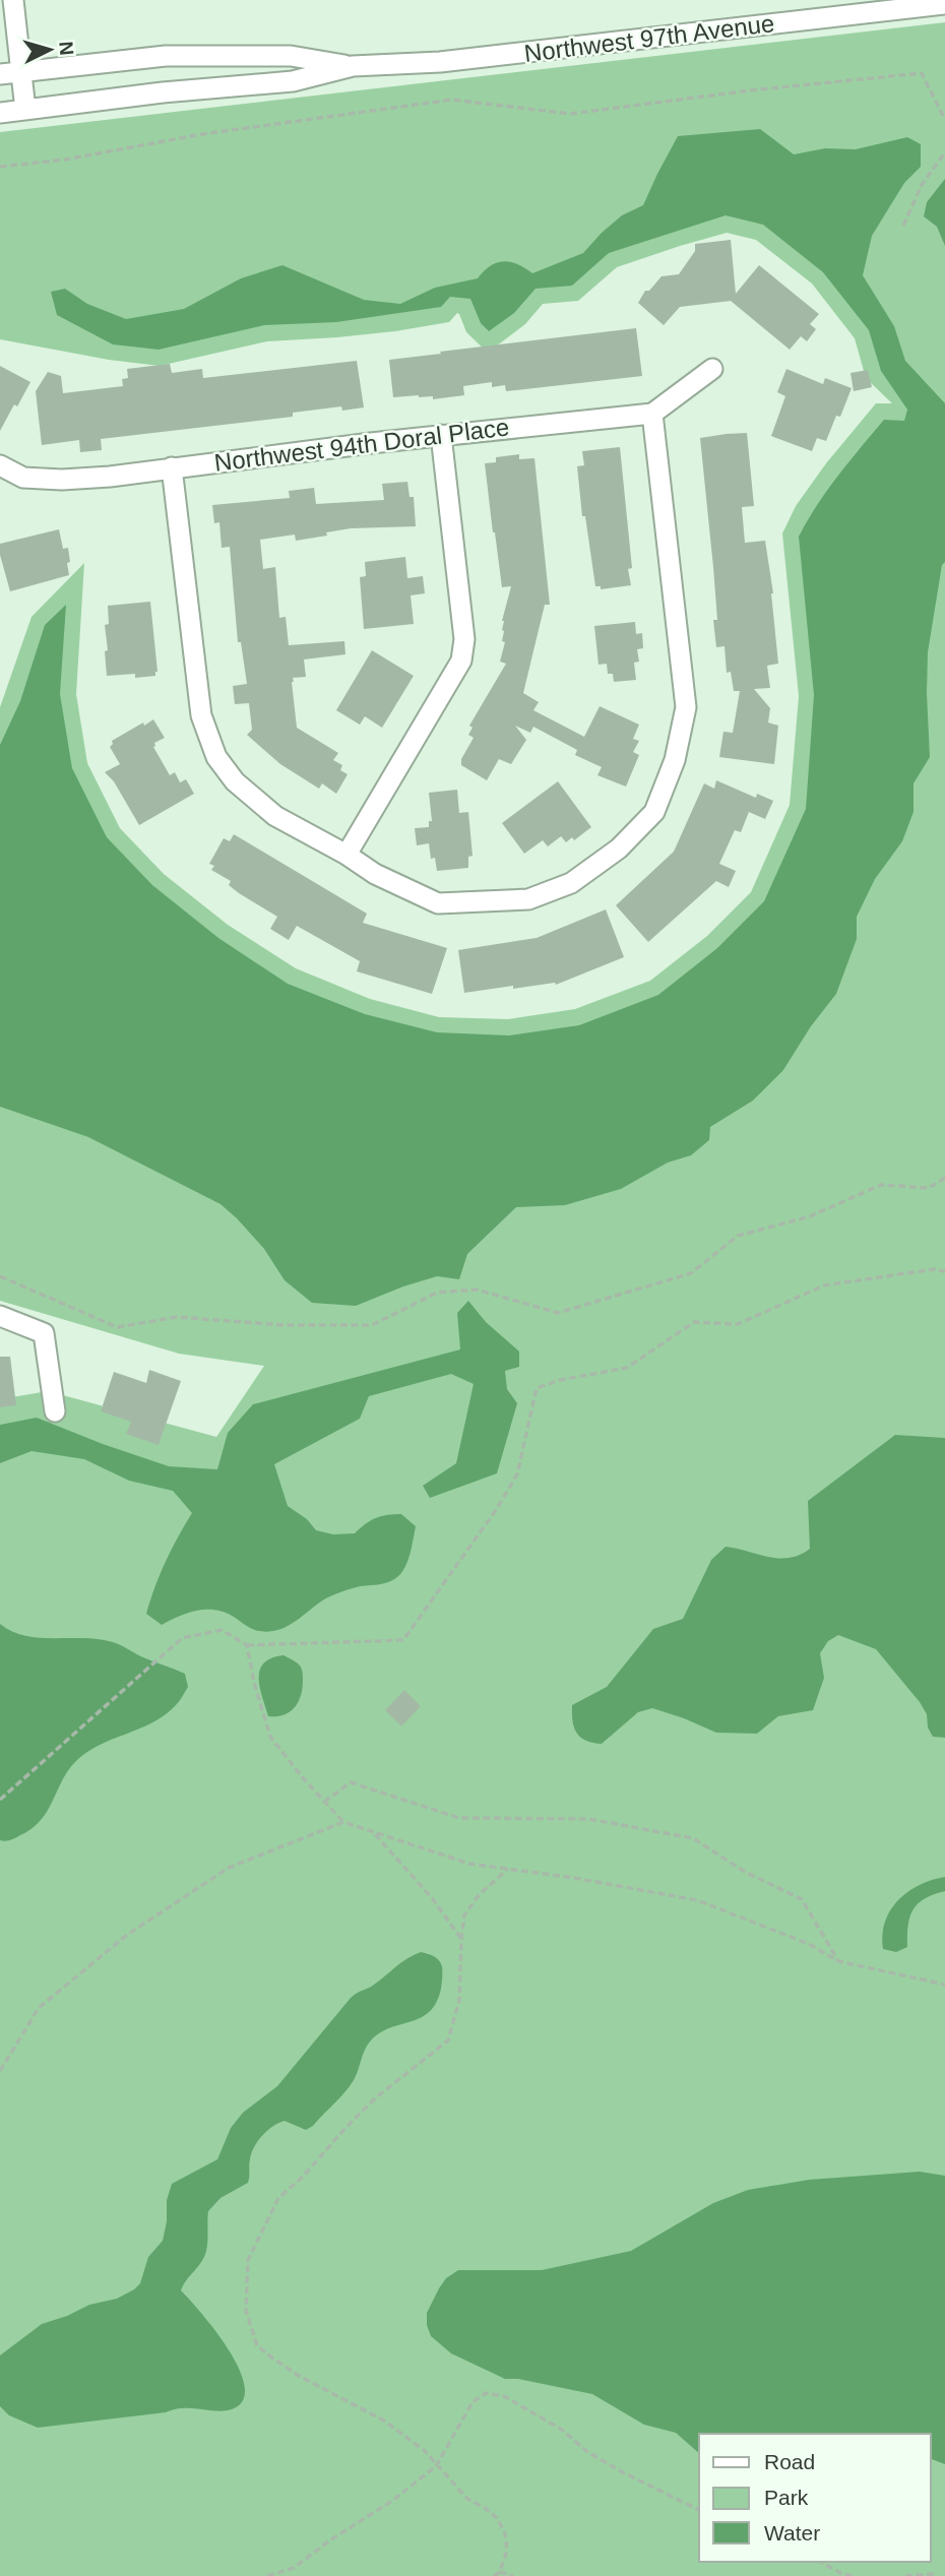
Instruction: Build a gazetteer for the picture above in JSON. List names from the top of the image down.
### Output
{
  "streets": {
    "street": ["Northwest 97th Avenue", "Northwest 94th Doral Place"]
  },
  "legend": ["Road", "Park", "Water"],
  "north": "right"
}
